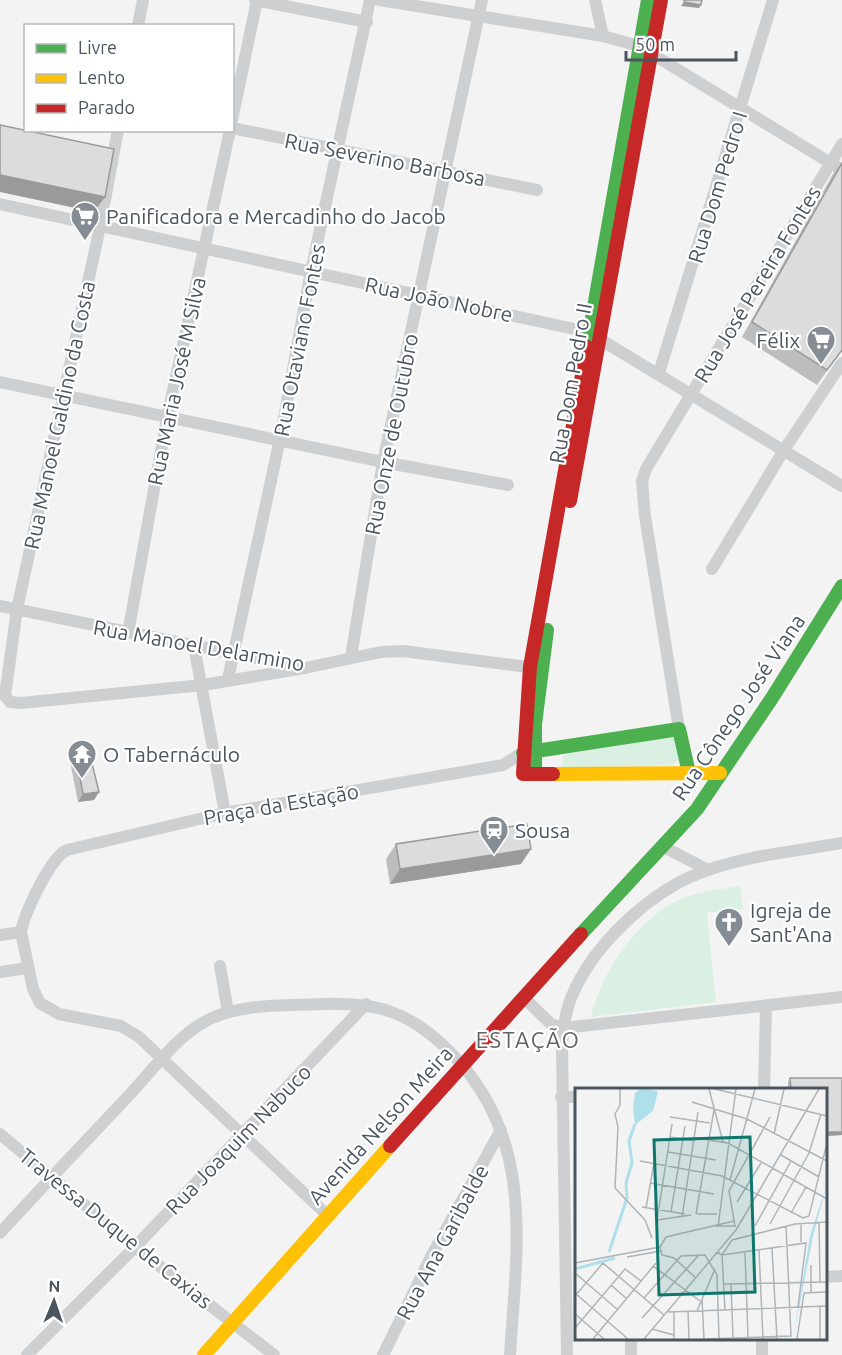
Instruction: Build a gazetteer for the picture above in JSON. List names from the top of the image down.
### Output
{
  "streets": {
    "street": [
      "Rua Severino Barbosa",
      "Rua Dom Pedro I",
      "Rua José Pereira Fontes",
      "Rua João Nobre",
      "Rua Otaviano Fontes",
      "Rua Maria José M Silva",
      "Rua Dom Pedro II",
      "Rua Manoel Galdino da Costa",
      "Rua Onze de Outubro",
      "Rua Manoel Delarmino",
      "Rua Cônego José Viana",
      "Praça da Estação",
      "Avenida Nelson Meira",
      "Rua Joaquim Nabuco",
      "Travessa Duque de Caxias",
      "Rua Ana Garibalde"
    ]
  },
  "crossings": [
    ["Rua Severino Barbosa", "Rua Otaviano Fontes"],
    ["Rua Severino Barbosa", "Rua Onze de Outubro"],
    ["Rua Dom Pedro I", "Rua João Nobre"],
    ["Rua José Pereira Fontes", "Rua João Nobre"],
    ["Rua João Nobre", "Rua Otaviano Fontes"],
    ["Rua João Nobre", "Rua Maria José M Silva"],
    ["Rua João Nobre", "Rua Dom Pedro II"],
    ["Rua João Nobre", "Rua Manoel Galdino da Costa"],
    ["Rua João Nobre", "Rua Onze de Outubro"],
    ["Rua Otaviano Fontes", "Rua Manoel Delarmino"],
    ["Rua Maria José M Silva", "Rua Manoel Delarmino"],
    ["Rua Dom Pedro II", "Rua Manoel Delarmino"],
    ["Rua Dom Pedro II", "Praça da Estação"],
    ["Rua Manoel Galdino da Costa", "Rua Manoel Delarmino"],
    ["Rua Onze de Outubro", "Rua Manoel Delarmino"],
    ["Rua Cônego José Viana", "Avenida Nelson Meira"],
    ["Avenida Nelson Meira", "Travessa Duque de Caxias"],
    ["Rua Joaquim Nabuco", "Travessa Duque de Caxias"]
  ],
  "districts": ["ESTAÇÃO"],
  "places": {
    "supermarket": ["Panificadora e Mercadinho do Jacob", "Félix"],
    "temple": ["O Tabernáculo"],
    "station": ["Sousa"],
    "church": ["Igreja de Sant'Ana"]
  },
  "legend": ["Livre", "Lento", "Parado"],
  "scale_bar": "50 m",
  "north": "top"
}
